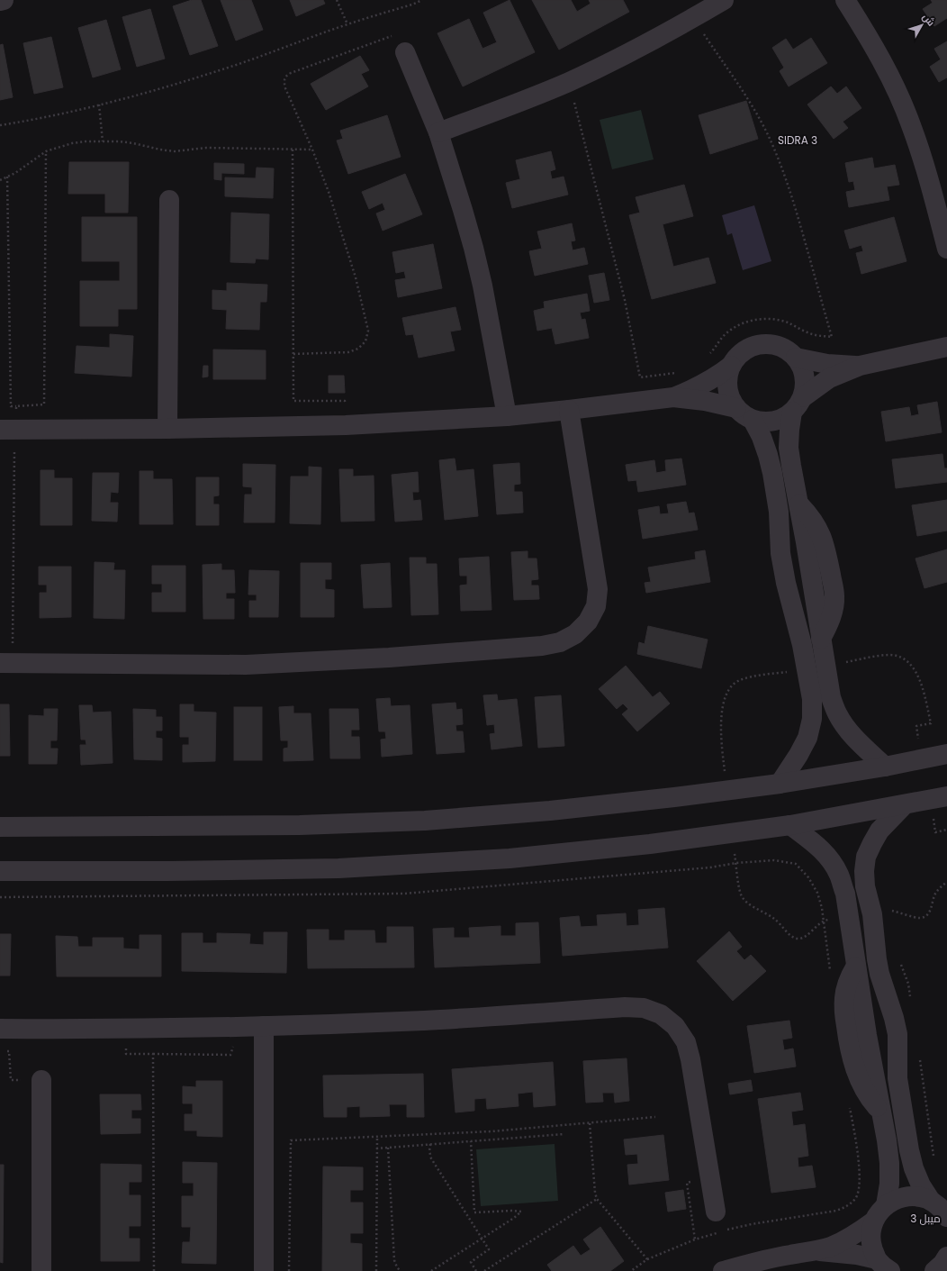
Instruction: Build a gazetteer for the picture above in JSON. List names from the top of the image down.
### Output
{
  "districts": ["SIDRA 3", "ميبل 3"],
  "north": "top right"
}
